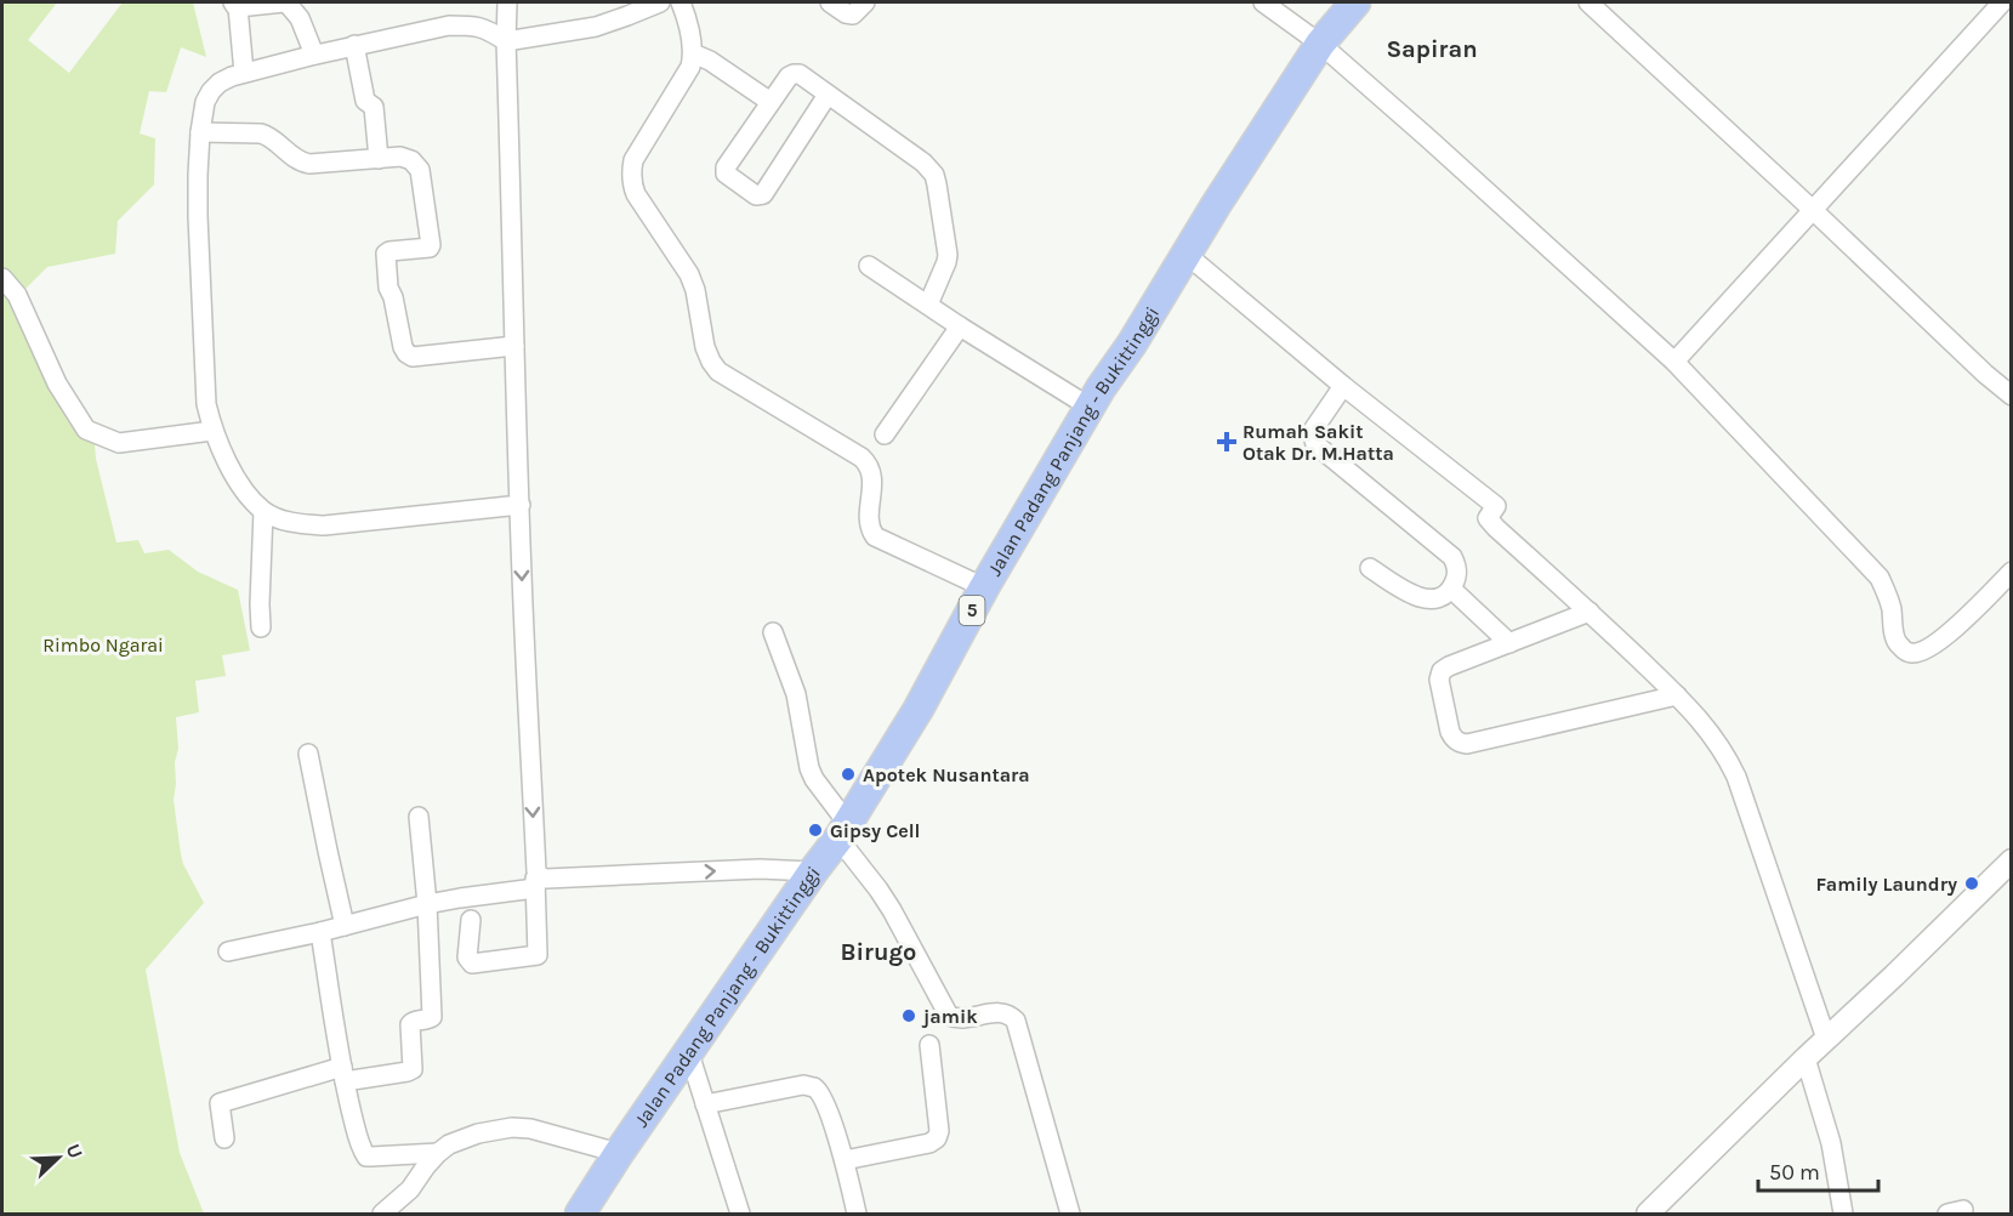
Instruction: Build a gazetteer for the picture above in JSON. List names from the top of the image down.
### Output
{
  "streets": {
    "highway": ["Jalan Padang Panjang - Bukittinggi", "5"]
  },
  "districts": ["Sapiran", "Birugo"],
  "parks": ["Rimbo Ngarai"],
  "places": {
    "health": ["Rumah Sakit Otak Dr. M.Hatta"],
    "other": [
      "Apotek Nusantara",
      "Gipsy Cell",
      "Family Laundry",
      "jamik"
    ]
  },
  "scale_bar": "50 m",
  "north": "top right"
}
